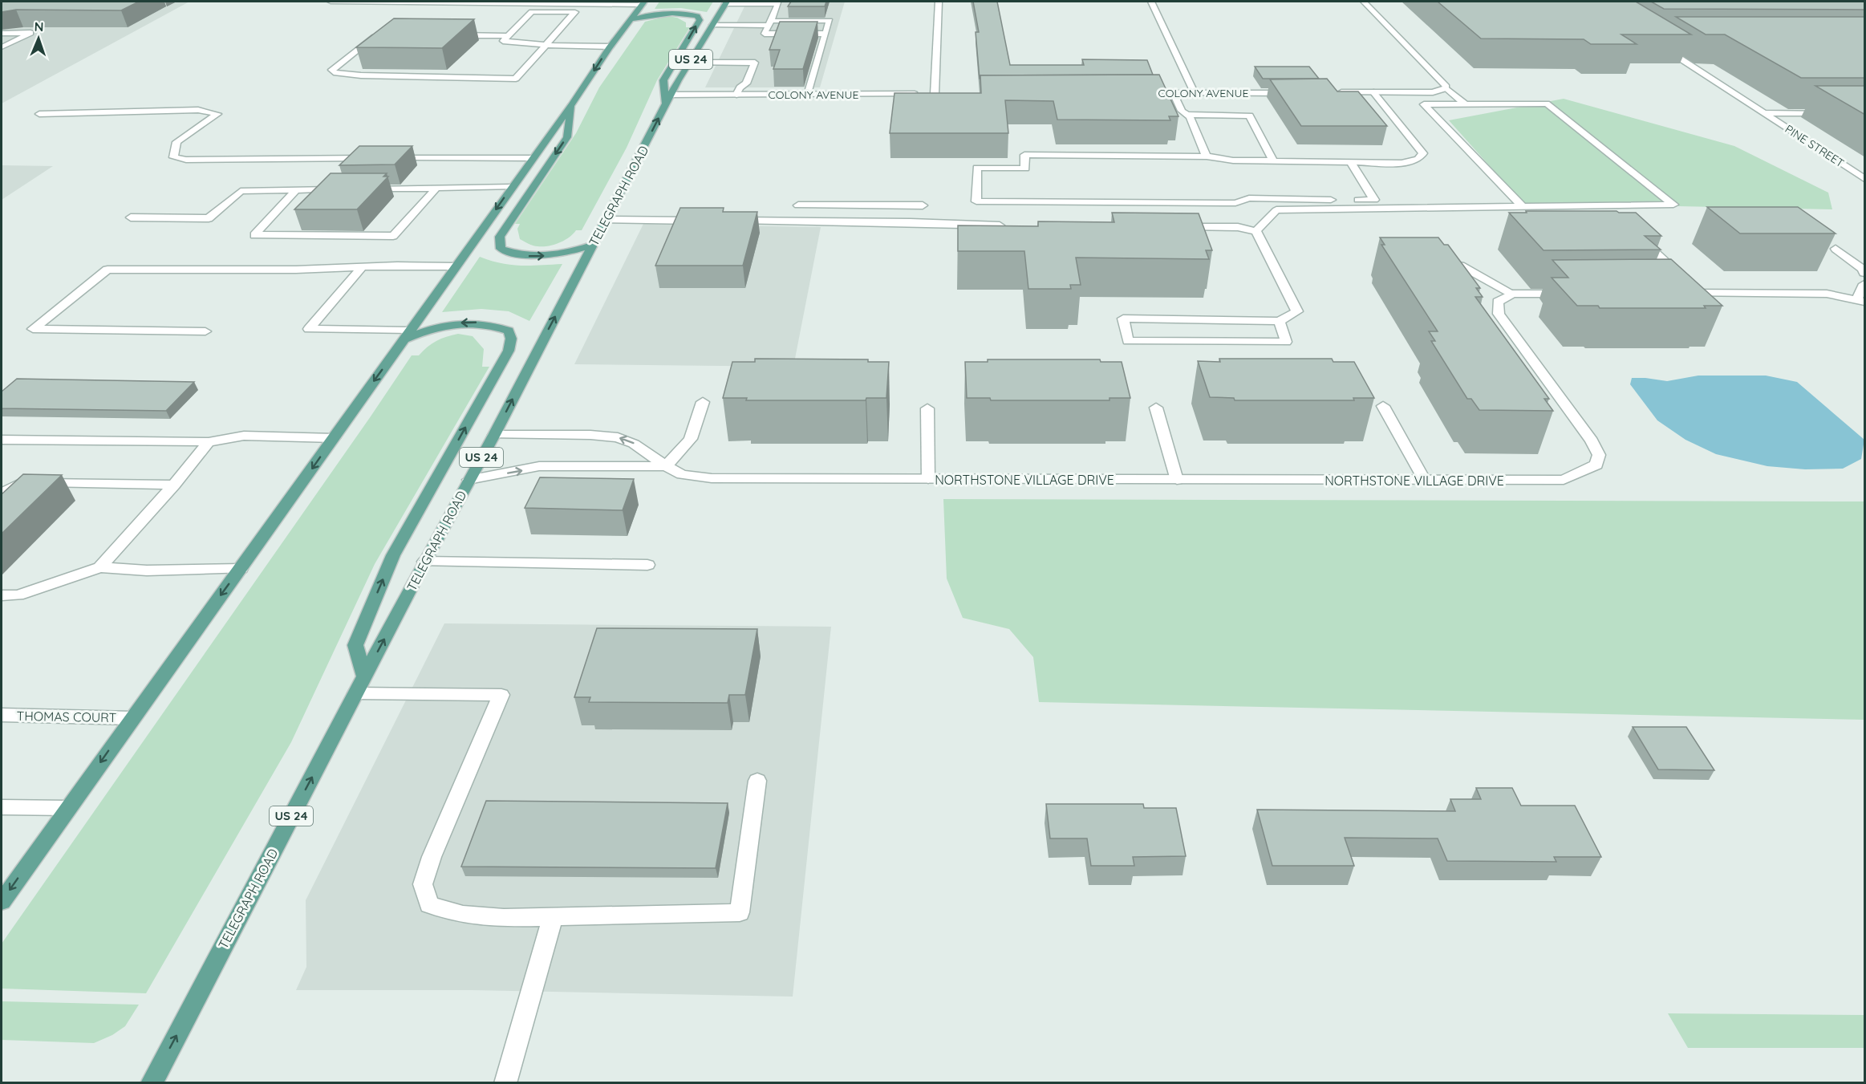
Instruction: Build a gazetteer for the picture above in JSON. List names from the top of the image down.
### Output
{
  "streets": {
    "main road": ["US 24", "TELEGRAPH ROAD"],
    "street": [
      "COLONY AVENUE",
      "PINE STREET",
      "NORTHSTONE VILLAGE DRIVE",
      "THOMAS COURT"
    ]
  },
  "crossings": [
    ["COLONY AVENUE", "TELEGRAPH ROAD"],
    ["TELEGRAPH ROAD", "NORTHSTONE VILLAGE DRIVE"]
  ],
  "north": "top"
}
